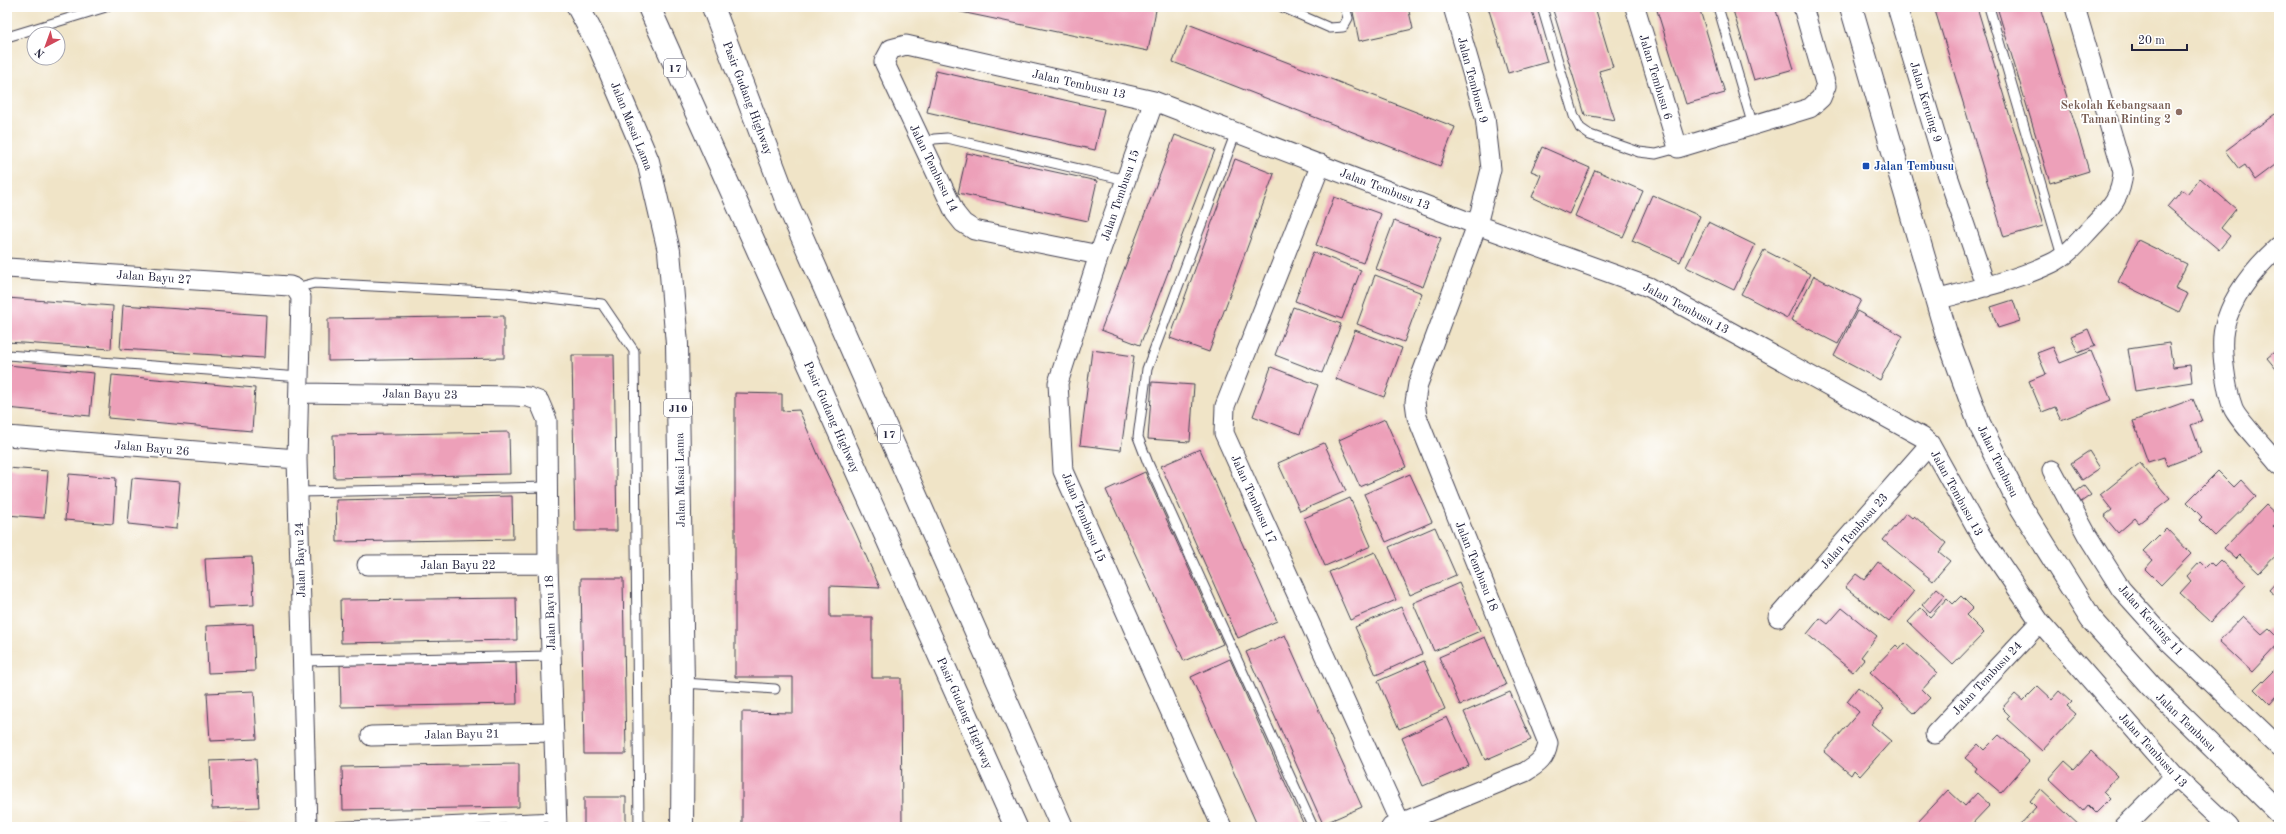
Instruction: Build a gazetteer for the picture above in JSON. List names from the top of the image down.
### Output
{
  "streets": {
    "main road": [
      "17",
      "Pasir Gudang Highway",
      "Jalan Masai Lama",
      "J10",
      "Jalan Tembusu"
    ],
    "street": [
      "Jalan Tembusu 6",
      "Jalan Tembusu 9",
      "Jalan Tembusu 13",
      "Jalan Keruing 9",
      "Jalan Tembusu 14",
      "Jalan Tembusu 15",
      "Jalan Bayu 27",
      "Jalan Bayu 23",
      "Jalan Bayu 26",
      "Jalan Tembusu 17",
      "Jalan Tembusu 23",
      "Jalan Bayu 24",
      "Jalan Bayu 22",
      "Jalan Tembusu 18",
      "Jalan Bayu 18",
      "Jalan Keruing 11",
      "Jalan Tembusu 24",
      "Jalan Bayu 21"
    ]
  },
  "crossings": [
    ["Jalan Tembusu 9", "Jalan Tembusu 13"],
    ["Jalan Tembusu 9", "Jalan Tembusu 18"],
    ["Jalan Tembusu 13", "Jalan Tembusu 14"],
    ["Jalan Tembusu 13", "Jalan Tembusu 15"],
    ["Jalan Tembusu 13", "Jalan Tembusu 17"],
    ["Jalan Tembusu 13", "Jalan Tembusu 23"],
    ["Jalan Tembusu 13", "Jalan Tembusu 18"],
    ["Jalan Tembusu 13", "Jalan Tembusu 24"],
    ["Jalan Tembusu 14", "Jalan Tembusu 15"],
    ["Jalan Bayu 27", "Jalan Bayu 24"],
    ["Jalan Bayu 23", "Jalan Bayu 24"],
    ["Jalan Bayu 23", "Jalan Bayu 18"],
    ["Jalan Bayu 26", "Jalan Bayu 24"],
    ["Jalan Tembusu 17", "Jalan Tembusu 18"],
    ["Jalan Bayu 22", "Jalan Bayu 18"],
    ["Jalan Bayu 18", "Jalan Bayu 21"]
  ],
  "places": {
    "other": ["Sekolah Kebangsaan Taman Rinting 2"],
    "transit": ["Jalan Tembusu"]
  },
  "scale_bar": "20 m",
  "north": "bottom left"
}
